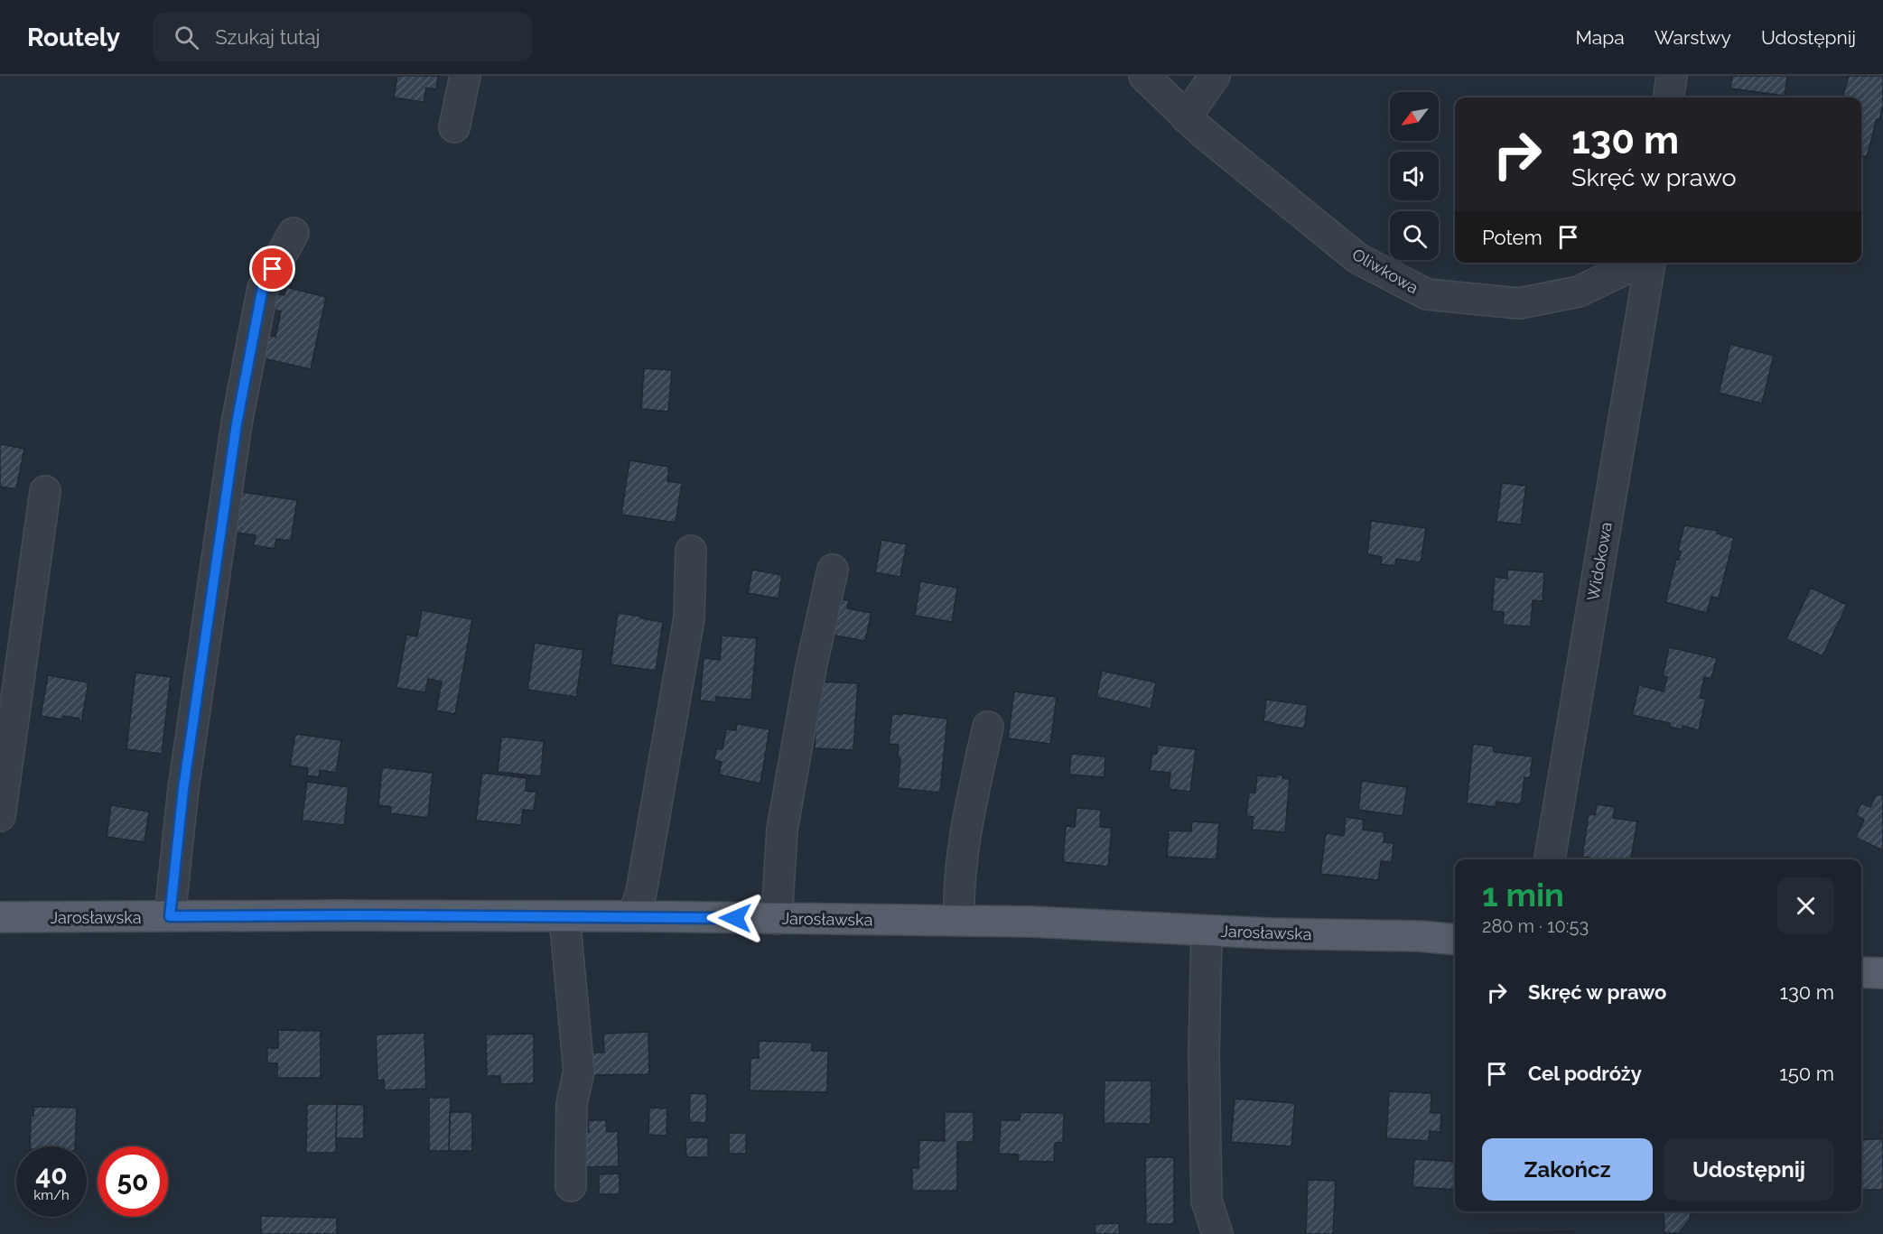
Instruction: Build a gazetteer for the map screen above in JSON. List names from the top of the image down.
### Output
{
  "streets": {
    "main road": ["Jarosławska"],
    "street": ["Oliwkowa", "Widokowa"]
  },
  "north": "bottom left",
  "page": {
    "header": "Routely",
    "search": "Szukaj tutaj",
    "nav": ["Mapa", "Warstwy", "Udostępnij"],
    "turn": ["130 m", "Skręć w prawo"],
    "then": "Potem",
    "heading": ["1 min", "280 m · 10:53"],
    "list": [
      {
        "name": "Skręć w prawo",
        "value": "130 m"
      },
      {
        "name": "Cel podróży",
        "value": "150 m"
      }
    ],
    "buttons": ["Zakończ", "Udostępnij"],
    "speed": "40 km/h",
    "limit": "50"
  }
}
